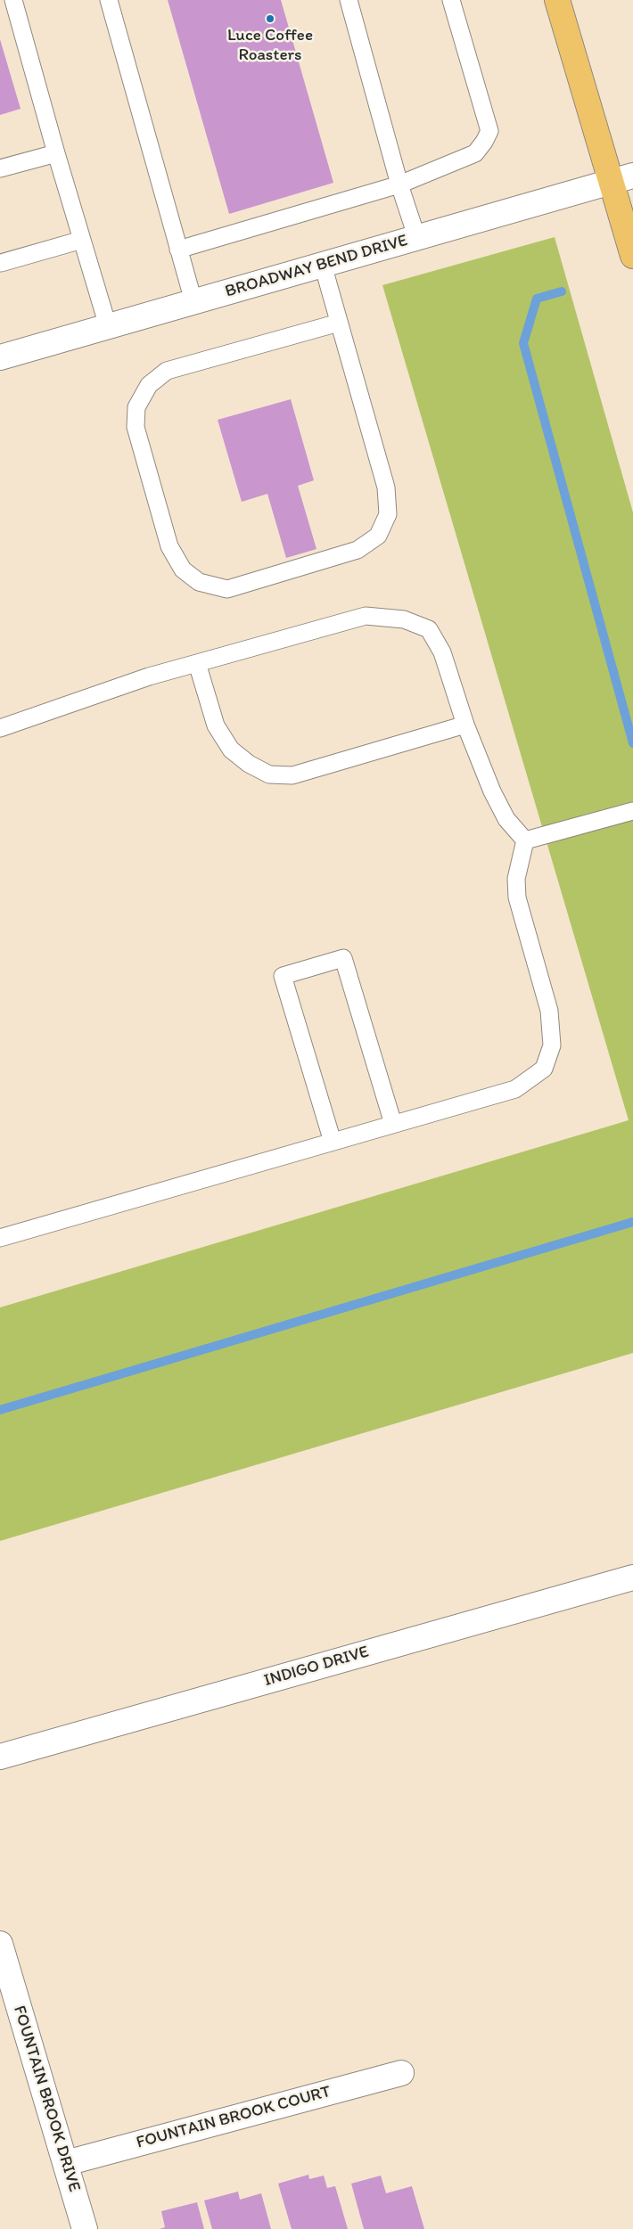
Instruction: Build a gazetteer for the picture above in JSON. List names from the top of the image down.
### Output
{
  "streets": {
    "street": [
      "BROADWAY BEND DRIVE",
      "INDIGO DRIVE",
      "FOUNTAIN BROOK DRIVE",
      "FOUNTAIN BROOK COURT"
    ]
  },
  "crossings": [
    ["FOUNTAIN BROOK DRIVE", "FOUNTAIN BROOK COURT"]
  ],
  "places": ["Luce Coffee Roasters"]
}
